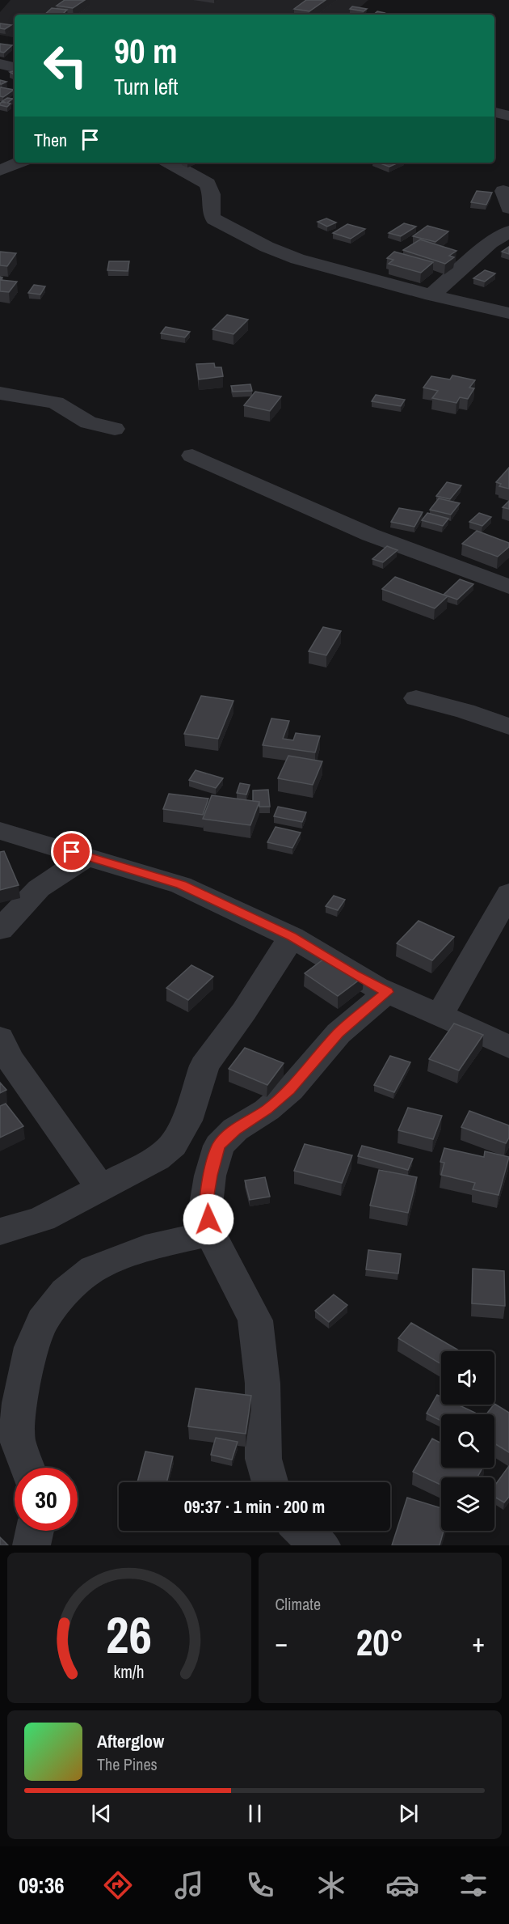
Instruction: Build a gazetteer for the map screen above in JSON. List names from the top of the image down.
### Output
{
  "page": {
    "turn": ["90 m", "Turn left"],
    "then": "Then",
    "limit": "30",
    "trip": "09:37 · 1 min · 200 m",
    "tile": "Climate",
    "heat": ["−", "20°", "+"],
    "song": ["Afterglow", "The Pines"],
    "tabs": "09:36",
    "gauge": ["26", "km/h"]
  }
}
